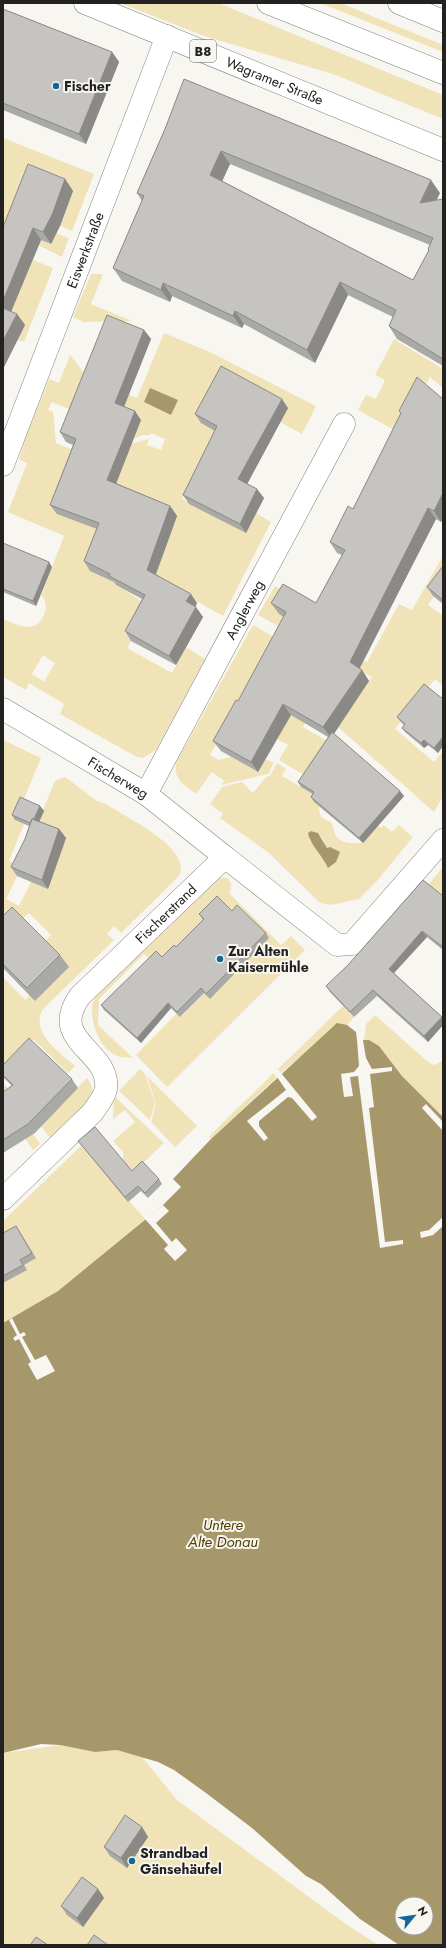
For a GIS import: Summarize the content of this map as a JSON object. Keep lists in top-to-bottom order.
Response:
{
  "streets": {
    "street": [
      "B8",
      "Wagramer Straße",
      "Eiswerkstraße",
      "Anglerweg",
      "Fischerweg",
      "Fischerstrand"
    ]
  },
  "crossings": [
    ["Wagramer Straße", "Eiswerkstraße"],
    ["Anglerweg", "Fischerweg"],
    ["Fischerweg", "Fischerstrand"]
  ],
  "water": ["Untere Alte Donau"],
  "places": ["Fischer", "Zur Alten Kaisermühle", "Strandbad Gänsehäufel"],
  "north": "top right"
}
